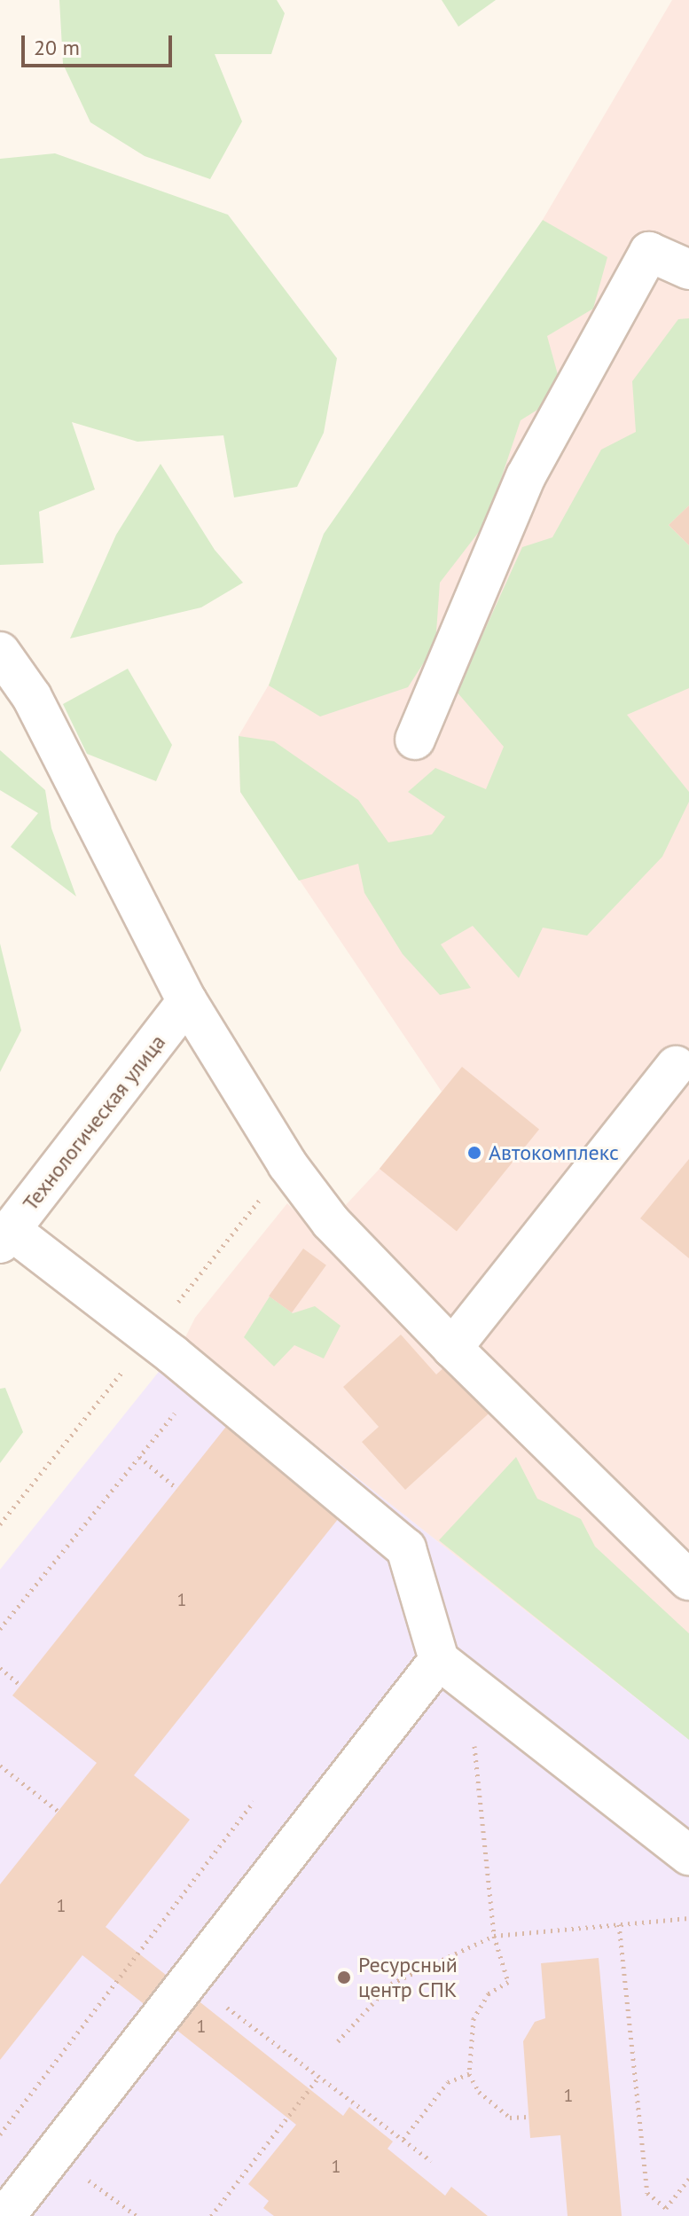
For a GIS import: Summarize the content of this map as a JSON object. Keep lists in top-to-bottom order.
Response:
{
  "streets": {
    "street": ["Технологическая улица"]
  },
  "places": ["Автокомплекс", "Ресурсный центр СПК"],
  "house_numbers": [
    "1",
    "1",
    "1",
    "1",
    "1"
  ],
  "scale_bar": "20 m"
}
